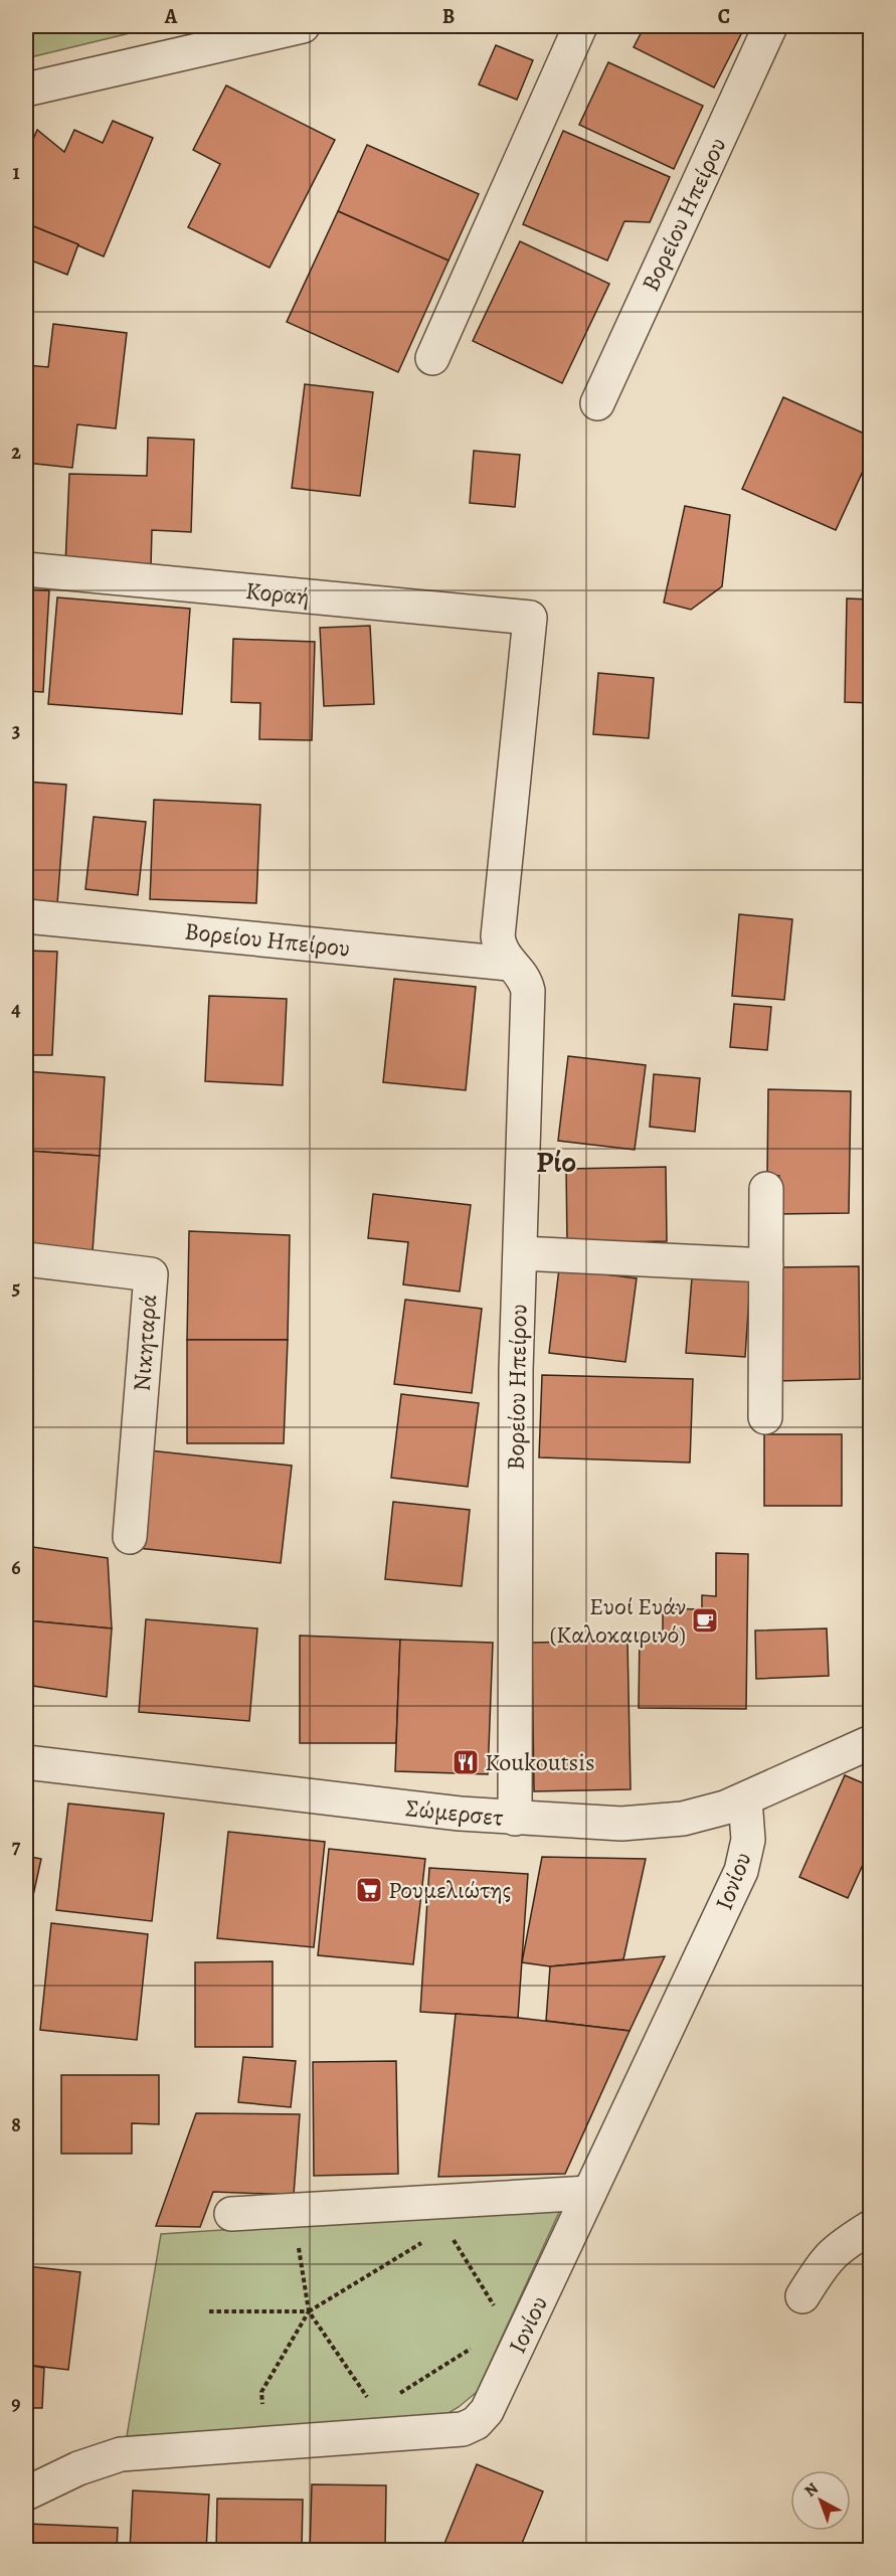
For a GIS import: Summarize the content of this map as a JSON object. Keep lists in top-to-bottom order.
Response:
{
  "streets": {
    "street": [
      "Βορείου Ηπείρου",
      "Κοραή",
      "Νικηταρά",
      "Σώμερσετ",
      "Ιονίου"
    ]
  },
  "crossings": [
    ["Βορείου Ηπείρου", "Κοραή"],
    ["Βορείου Ηπείρου", "Σώμερσετ"],
    ["Σώμερσετ", "Ιονίου"]
  ],
  "districts": ["Ρίο"],
  "places": {
    "cafe": ["Ευοί Ευάν (Καλοκαιρινό)"],
    "restaurant": ["Koukoutsis"],
    "supermarket": ["Ρουμελιώτης"]
  },
  "north": "top left",
  "grid": {
    "columns": ["A", "B", "C"],
    "rows": [
      "1",
      "2",
      "3",
      "4",
      "5",
      "6",
      "7",
      "8",
      "9"
    ]
  }
}
